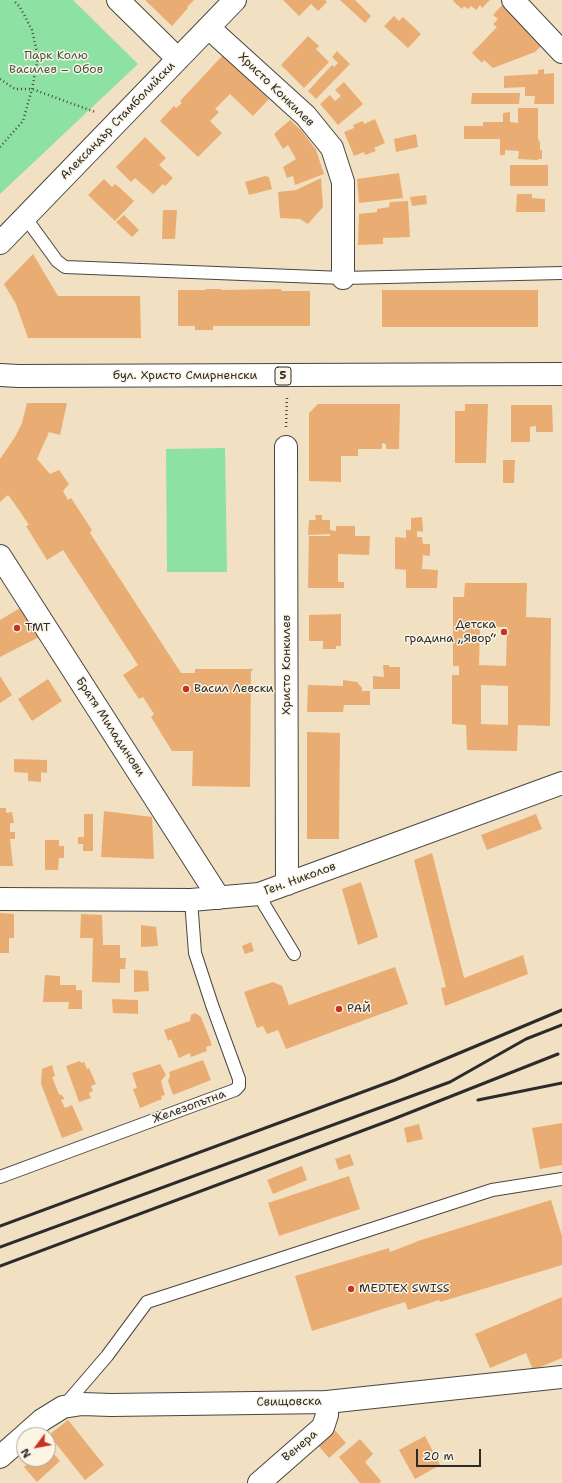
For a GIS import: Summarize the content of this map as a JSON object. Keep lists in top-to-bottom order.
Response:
{
  "streets": {
    "street": [
      "Христо Конкилев",
      "Александър Стамболийски",
      "бул. Христо Смирненски",
      "5",
      "Братя Миладинови",
      "Ген. Николов",
      "Свищовска",
      "Венера"
    ],
    "lane": ["Железопътна"]
  },
  "crossings": [
    ["Христо Конкилев", "Александър Стамболийски"],
    ["Христо Конкилев", "Ген. Николов"],
    ["Братя Миладинови", "Ген. Николов"],
    ["Ген. Николов", "Железопътна"],
    ["Свищовска", "Венера"]
  ],
  "parks": ["Парк Колю Василев – Обов"],
  "places": [
    "TMT",
    "Детска градина „Явор“",
    "Васил Левски",
    "РАЙ",
    "MEDTEX SWISS"
  ],
  "scale_bar": "20 m",
  "north": "bottom left"
}
